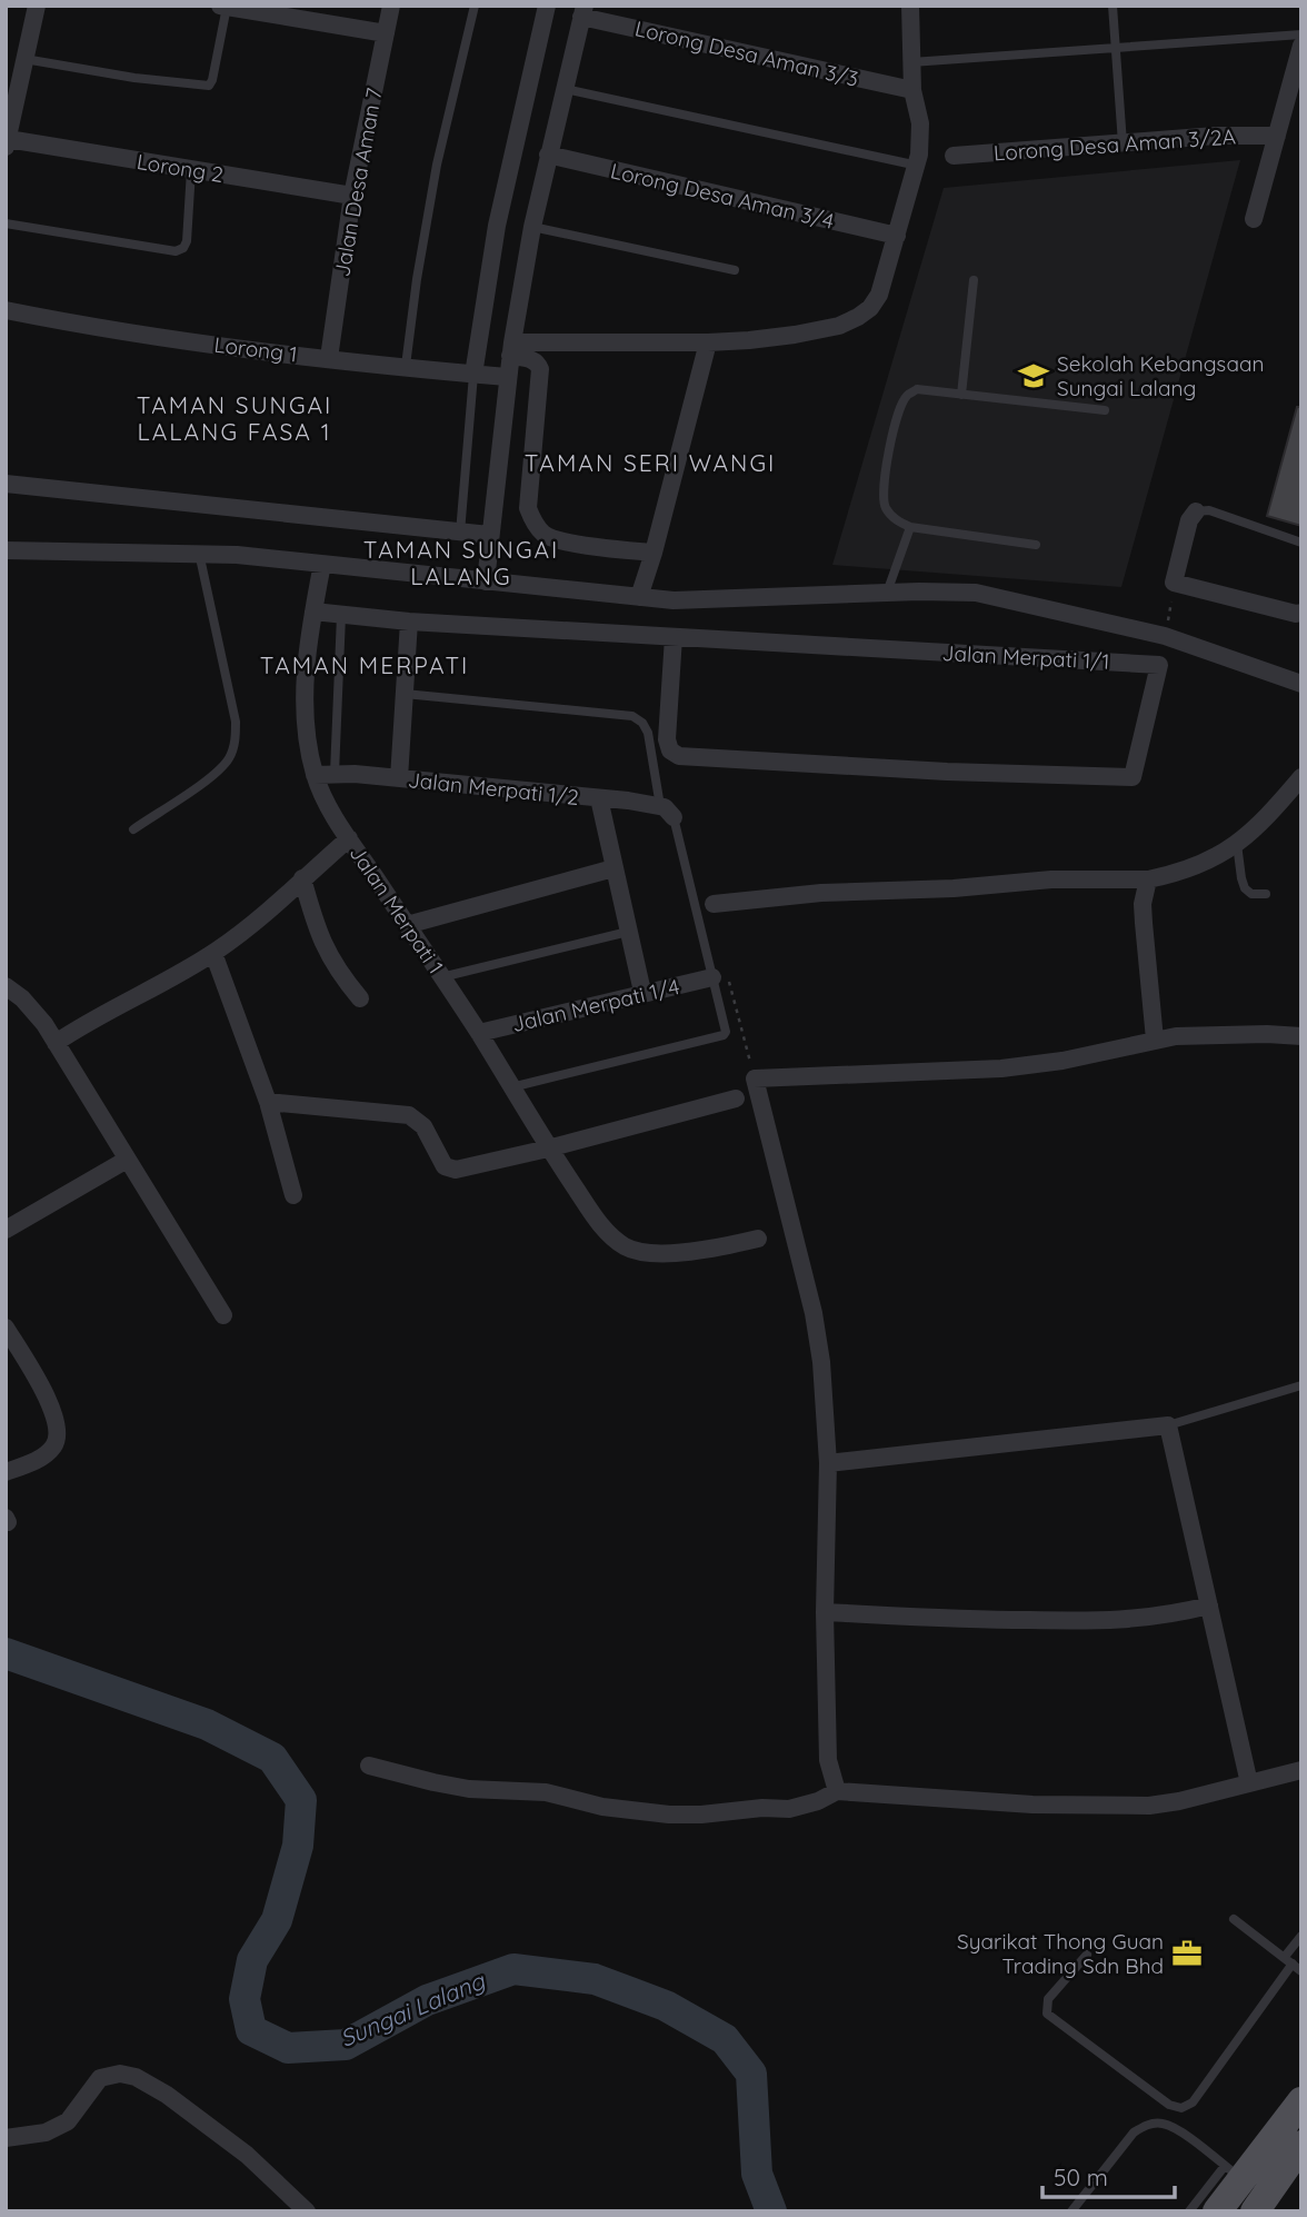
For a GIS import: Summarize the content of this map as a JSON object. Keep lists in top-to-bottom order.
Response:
{
  "streets": {
    "street": [
      "Lorong Desa Aman 3/3",
      "Lorong Desa Aman 3/2A",
      "Lorong 2",
      "Jalan Desa Aman 7",
      "Lorong Desa Aman 3/4",
      "Lorong 1",
      "Jalan Merpati 1/1",
      "Jalan Merpati 1/2",
      "Jalan Merpati 1",
      "Jalan Merpati 1/4"
    ]
  },
  "crossings": [
    ["Lorong 2", "Jalan Desa Aman 7"],
    ["Jalan Desa Aman 7", "Lorong 1"],
    ["Jalan Merpati 1/1", "Jalan Merpati 1"],
    ["Jalan Merpati 1/2", "Jalan Merpati 1"],
    ["Jalan Merpati 1", "Jalan Merpati 1/4"]
  ],
  "districts": [
    "TAMAN SUNGAI LALANG FASA 1",
    "TAMAN SERI WANGI",
    "TAMAN SUNGAI LALANG",
    "TAMAN MERPATI"
  ],
  "water": ["Sungai Lalang"],
  "places": {
    "school or university": ["Sekolah Kebangsaan Sungai Lalang"],
    "office": ["Syarikat Thong Guan Trading Sdn Bhd"]
  },
  "scale_bar": "50 m"
}
